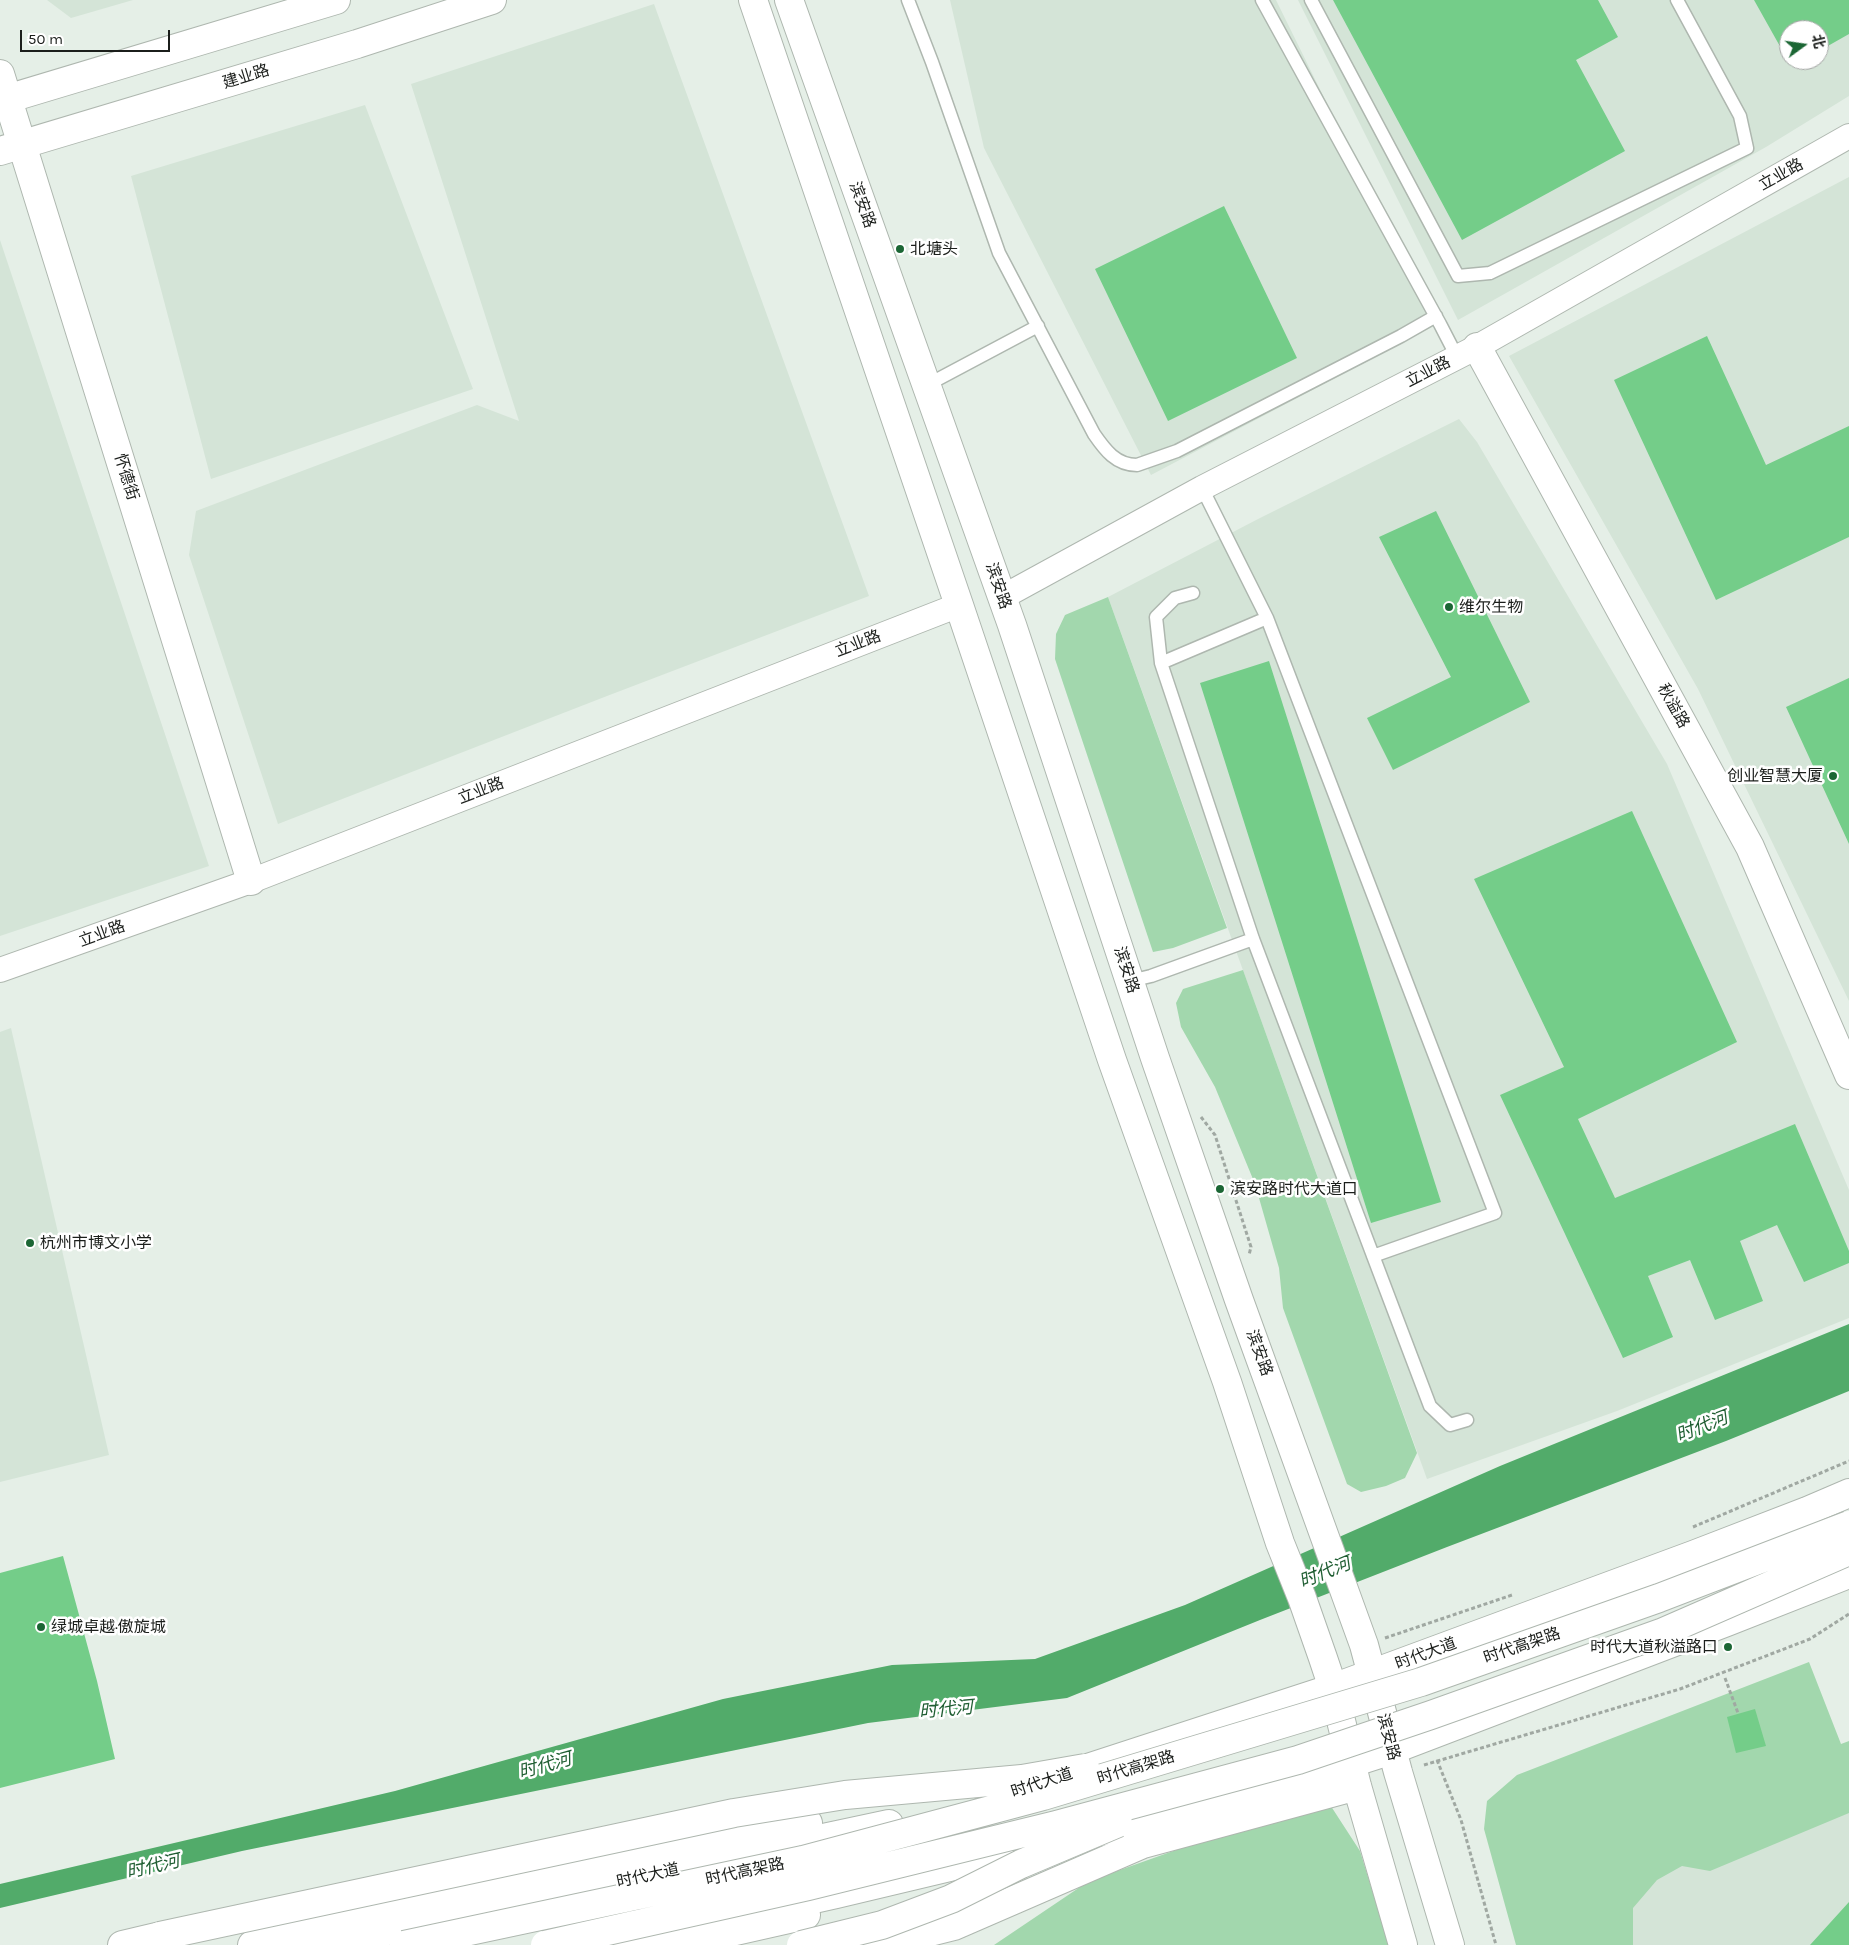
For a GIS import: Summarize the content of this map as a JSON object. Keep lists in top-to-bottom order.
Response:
{
  "streets": {
    "main road": [
      "建业路",
      "滨安路",
      "怀德街",
      "秋溢路",
      "时代高架路",
      "时代大道"
    ],
    "street": ["立业路"]
  },
  "crossings": [
    ["建业路", "怀德街"],
    ["立业路", "滨安路"],
    ["立业路", "怀德街"],
    ["立业路", "秋溢路"],
    ["滨安路", "时代大道"]
  ],
  "water": ["时代河"],
  "places": [
    "北塘头",
    "维尔生物",
    "创业智慧大厦",
    "滨安路时代大道口",
    "杭州市博文小学",
    "绿城卓越·傲旋城",
    "时代大道秋溢路口"
  ],
  "scale_bar": "50 m",
  "north": "right"
}
